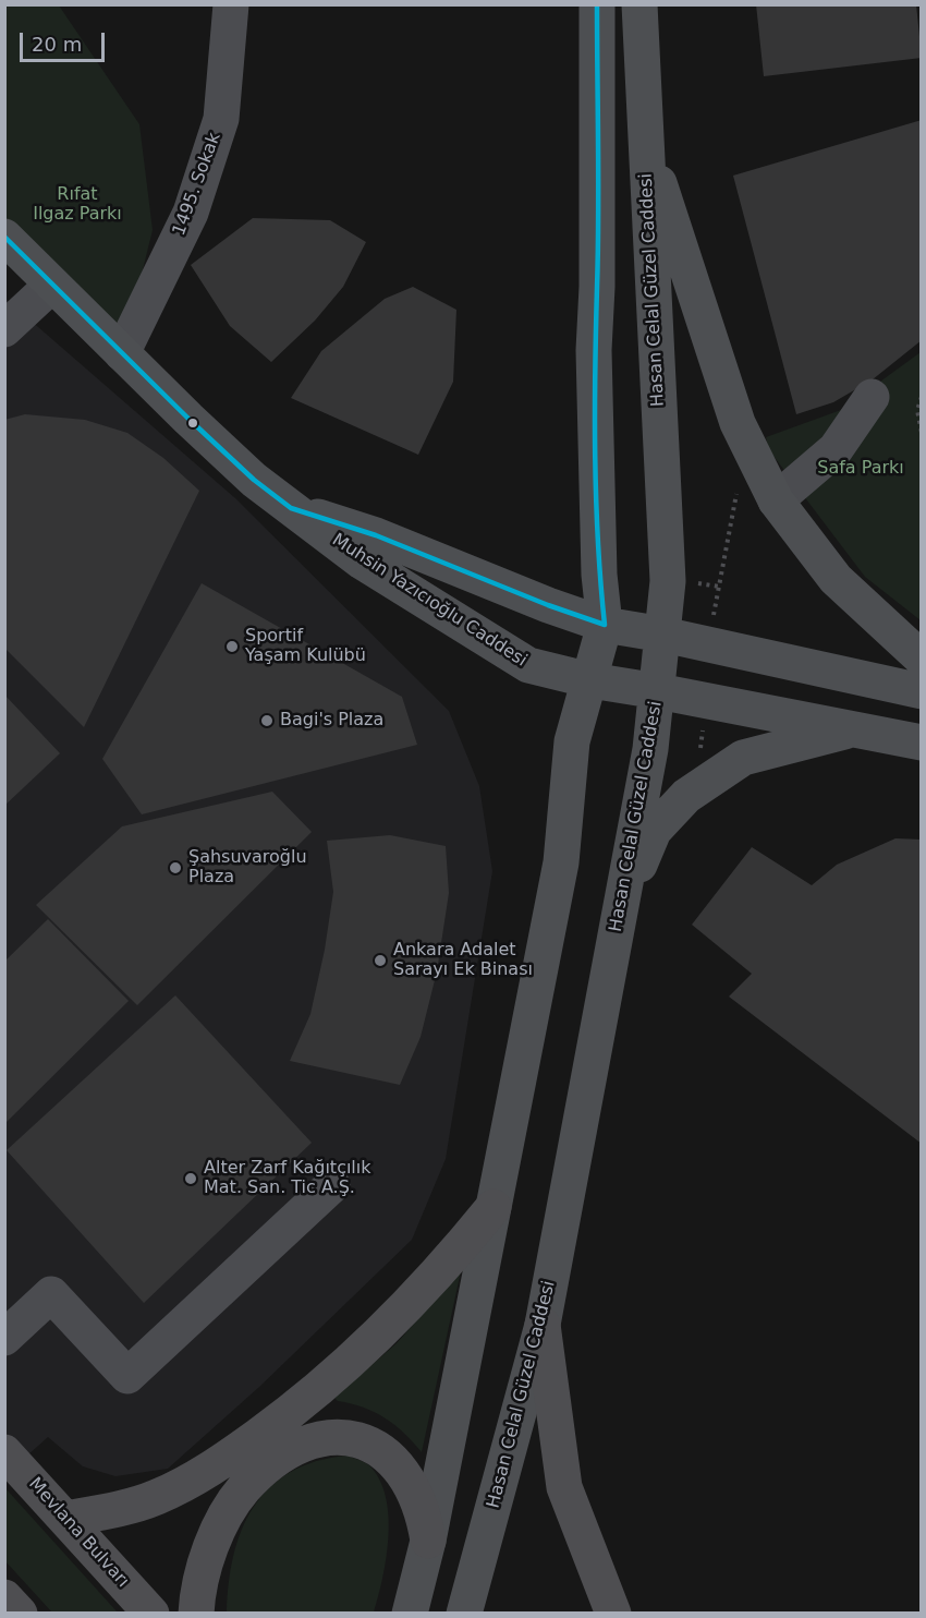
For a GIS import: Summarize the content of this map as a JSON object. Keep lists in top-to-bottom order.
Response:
{
  "streets": {
    "highway": ["Mevlana Bulvarı"],
    "main road": ["Hasan Celal Güzel Caddesi", "Muhsin Yazıcıoğlu Caddesi"],
    "street": ["1495. Sokak"]
  },
  "crossings": [
    ["1495. Sokak", "Muhsin Yazıcıoğlu Caddesi"],
    ["Hasan Celal Güzel Caddesi", "Muhsin Yazıcıoğlu Caddesi"]
  ],
  "parks": ["Rıfat Ilgaz Parkı", "Safa Parkı"],
  "places": [
    "Sportif Yaşam Kulübü",
    "Bagi's Plaza",
    "Şahsuvaroğlu Plaza",
    "Ankara Adalet Sarayı Ek Binası",
    "Alter Zarf Kağıtçılık Mat. San. Tic A.Ş."
  ],
  "scale_bar": "20 m"
}
